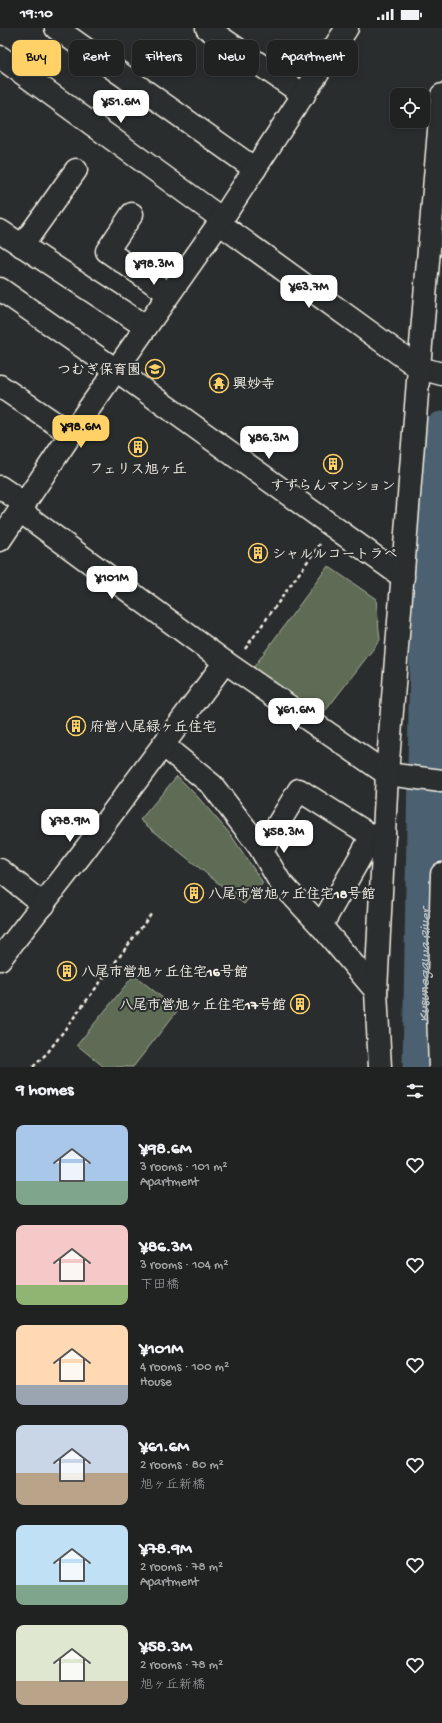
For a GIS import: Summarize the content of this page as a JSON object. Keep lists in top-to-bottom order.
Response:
{
  "water": ["Kusunegawa River"],
  "places": {
    "school or university": ["つむぎ保育園"],
    "temple": ["興妙寺"],
    "building": [
      "フェリス旭ヶ丘",
      "すずらんマンション",
      "シャルルコートラペ",
      "府営八尾緑ヶ丘住宅",
      "八尾市営旭ヶ丘住宅18号館",
      "八尾市営旭ヶ丘住宅16号館",
      "八尾市営旭ヶ丘住宅17号館"
    ]
  },
  "page": {
    "status": "19:10",
    "chip": [
      "Buy",
      "Rent",
      "Filters",
      "New",
      "Apartment"
    ],
    "price": [
      "¥51.6M",
      "¥98.3M",
      "¥63.7M",
      "¥98.6M",
      "¥86.3M",
      "¥101M",
      "¥61.6M",
      "¥78.9M",
      "¥58.3M"
    ],
    "heading": "9 homes",
    "list": [
      {
        "name": "¥98.6M",
        "note": "3 rooms · 101 m² · Apartment"
      },
      {
        "name": "¥86.3M",
        "note": "3 rooms · 104 m² · 下田橋"
      },
      {
        "name": "¥101M",
        "note": "4 rooms · 100 m² · House"
      },
      {
        "name": "¥61.6M",
        "note": "2 rooms · 80 m² · 旭ヶ丘新橋"
      },
      {
        "name": "¥78.9M",
        "note": "2 rooms · 78 m² · Apartment"
      },
      {
        "name": "¥58.3M",
        "note": "2 rooms · 78 m² · 旭ヶ丘新橋"
      }
    ]
  }
}
